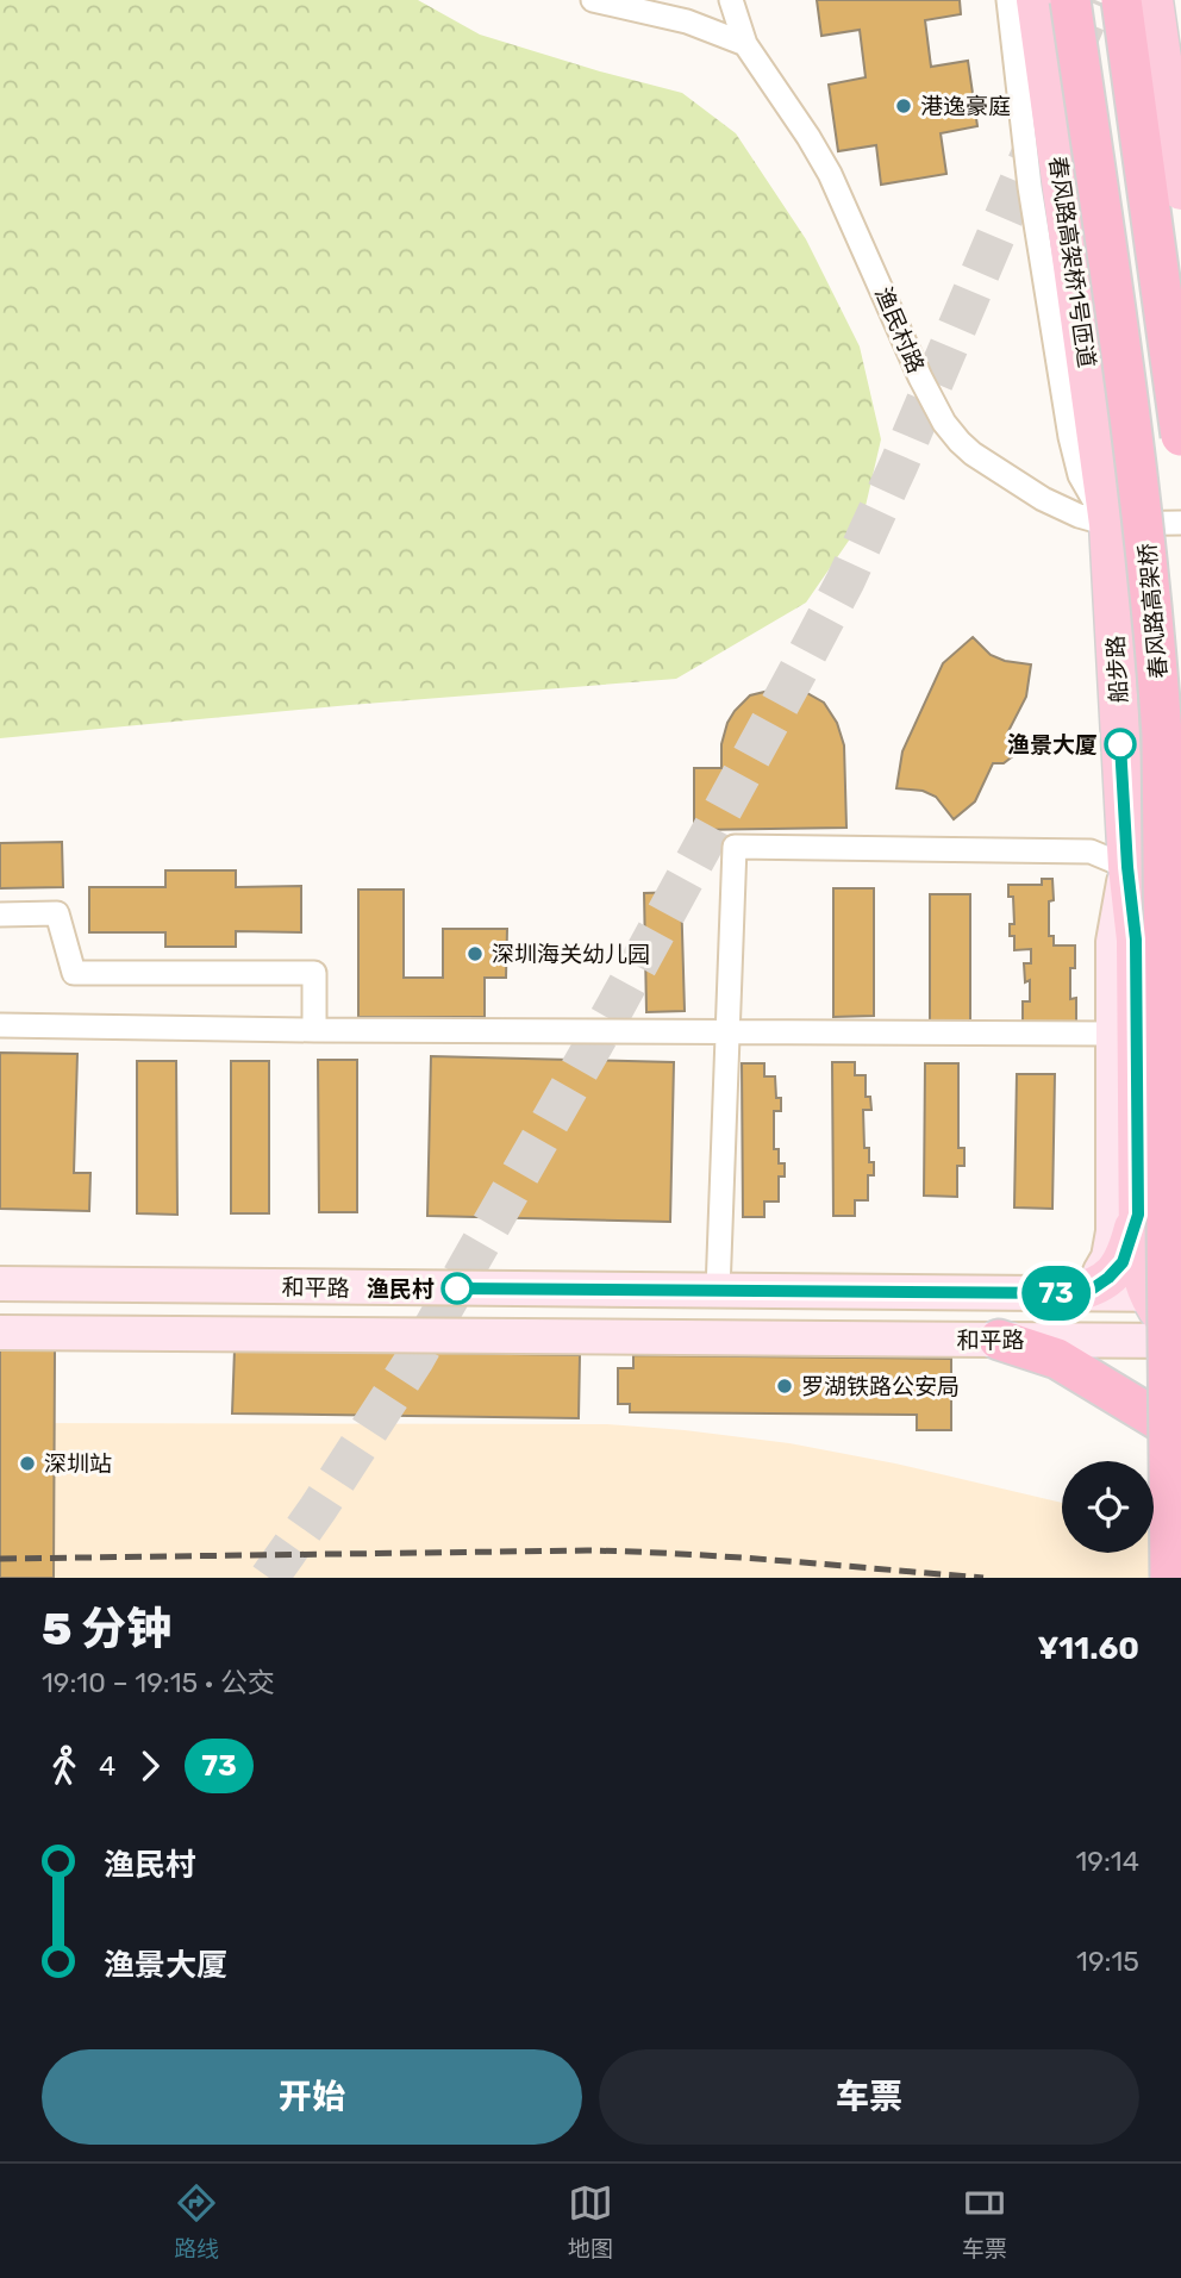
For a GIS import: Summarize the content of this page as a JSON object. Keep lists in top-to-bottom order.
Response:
{
  "streets": {
    "highway": ["春风路高架桥"],
    "main road": ["春风路高架桥1号匝道", "船步路", "和平路"],
    "street": ["渔民村路"]
  },
  "crossings": [
    ["春风路高架桥1号匝道", "渔民村路"],
    ["春风路高架桥1号匝道", "船步路"],
    ["渔民村路", "船步路"],
    ["船步路", "和平路"]
  ],
  "places": [
    "港逸豪庭",
    "渔景大厦",
    "深圳海关幼儿园",
    "渔民村",
    "罗湖铁路公安局",
    "深圳站"
  ],
  "lines": ["bus line 73"],
  "page": {
    "on_map": "73",
    "heading": ["5 分钟", "19:10 – 19:15 · 公交", "¥11.60"],
    "legs": ["4", "73"],
    "list": [
      {
        "name": "渔民村",
        "value": "19:14"
      },
      {
        "name": "渔景大厦",
        "value": "19:15"
      }
    ],
    "buttons": ["开始", "车票"],
    "tabs": ["路线", "地图", "车票"]
  }
}
